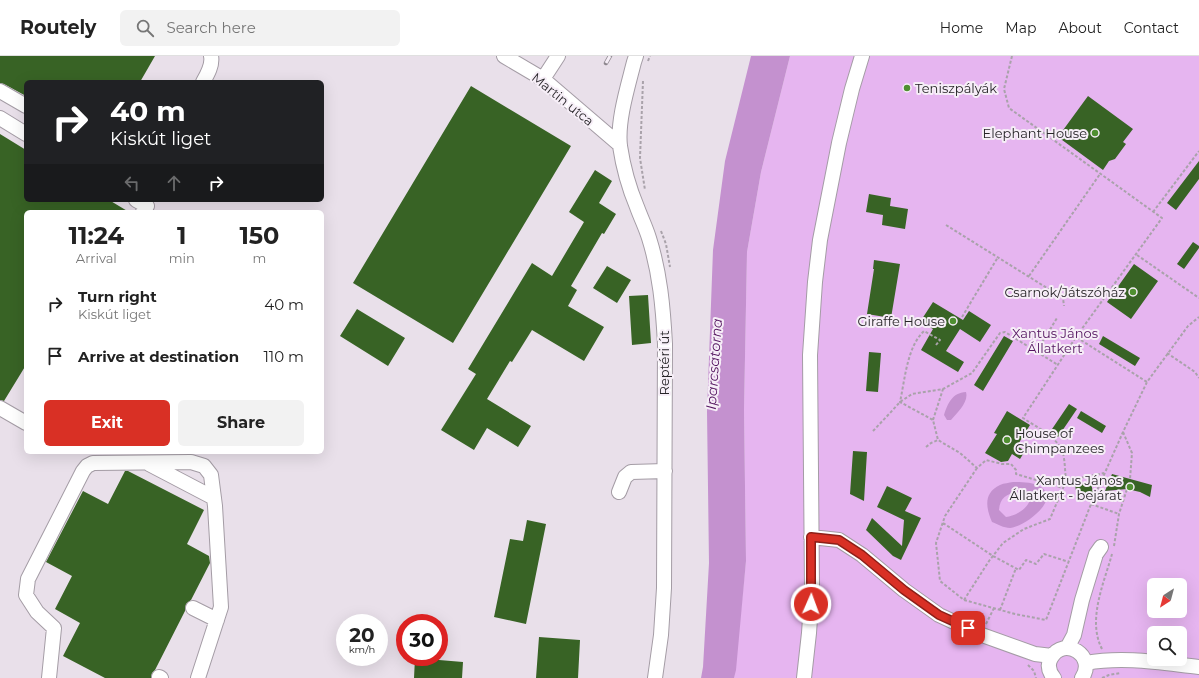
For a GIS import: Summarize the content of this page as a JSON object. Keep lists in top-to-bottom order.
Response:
{
  "streets": {
    "street": ["Martin utca", "Reptéri út"]
  },
  "crossings": [
    ["Martin utca", "Reptéri út"]
  ],
  "water": ["Iparcsatorna"],
  "parks": ["Xantus János Állatkert"],
  "places": [
    "Teniszpályák",
    "Elephant House",
    "Csarnok/Játszóház",
    "Giraffe House",
    "House of Chimpanzees",
    "Xantus János Állatkert - bejárat"
  ],
  "north": "bottom left",
  "page": {
    "header": "Routely",
    "search": "Search here",
    "nav": [
      "Home",
      "Map",
      "About",
      "Contact"
    ],
    "turn": ["40 m", "Kiskút liget"],
    "eta": [
      "11:24",
      "Arrival",
      "1",
      "min",
      "150",
      "m"
    ],
    "list": [
      {
        "name": "Turn right",
        "note": "Kiskút liget",
        "value": "40 m"
      },
      {
        "name": "Arrive at destination",
        "value": "110 m"
      }
    ],
    "buttons": ["Exit", "Share"],
    "speed": "20 km/h",
    "limit": "30"
  }
}
